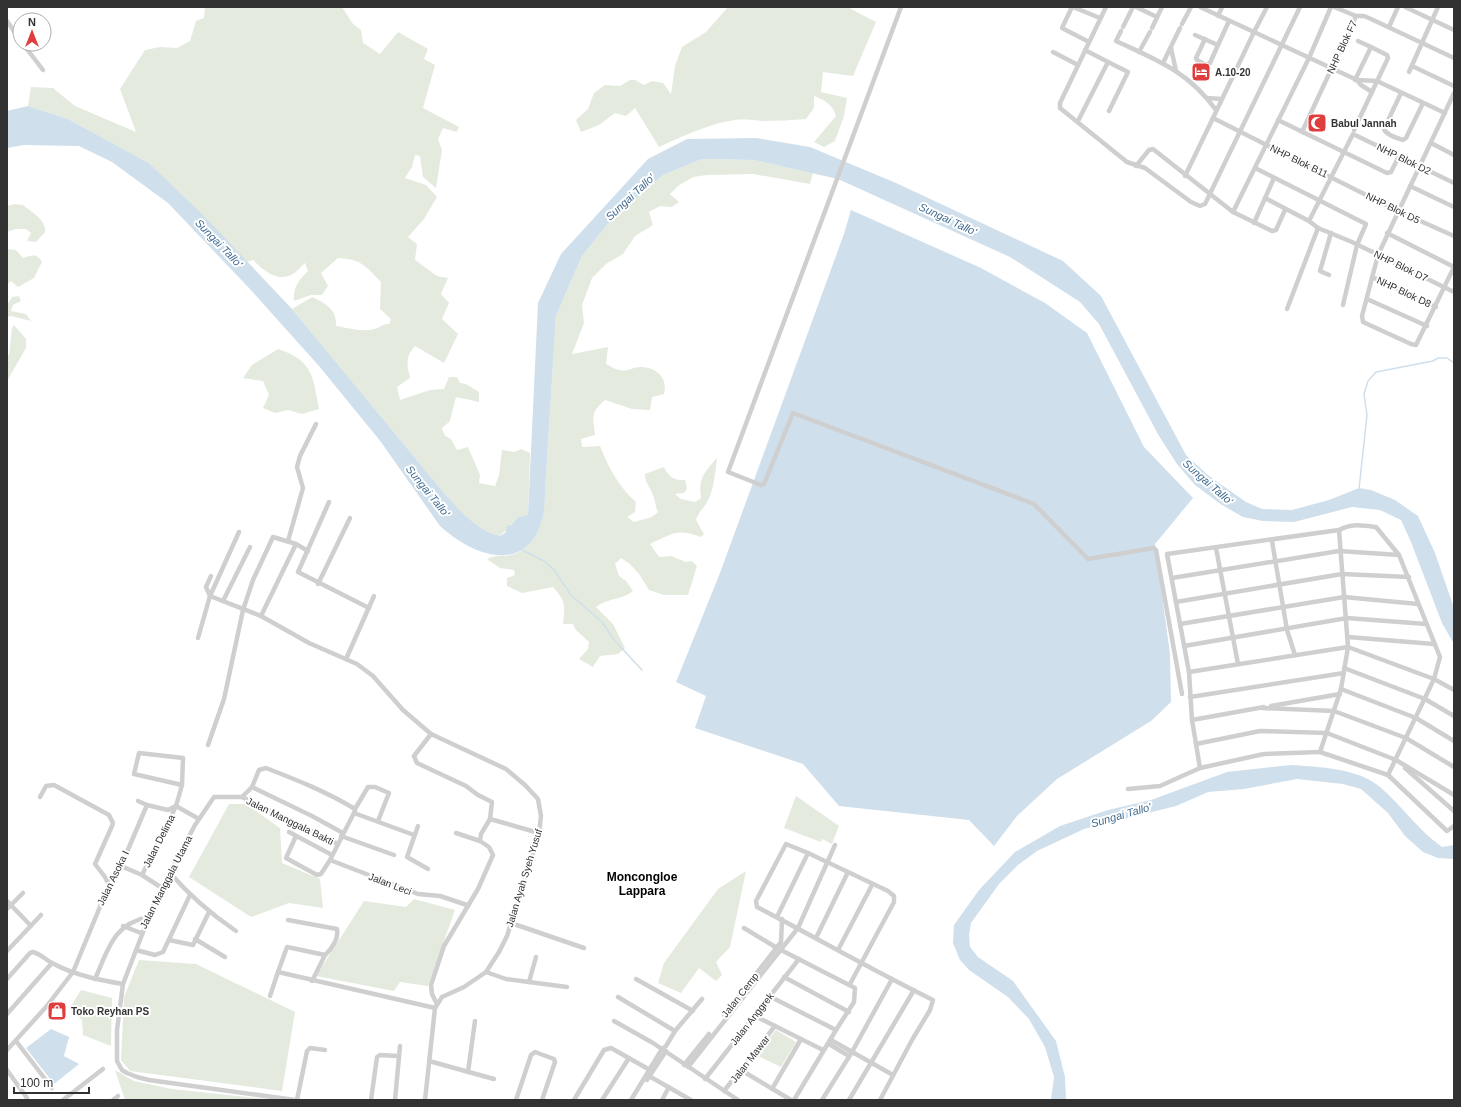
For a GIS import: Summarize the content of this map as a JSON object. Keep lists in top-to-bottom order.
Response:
{
  "streets": {
    "street": [
      "NHP Blok F7",
      "NHP Blok D2",
      "NHP Blok B11",
      "NHP Blok D5",
      "NHP Blok D7",
      "NHP Blok D8",
      "Jalan Manggala Bakti",
      "Jalan Delima",
      "Jalan Asoka I",
      "Jalan Ayah Syeh Yusuf",
      "Jalan Manggala Utama",
      "Jalan Leci",
      "Jalan Cemp",
      "Jalan Anggrek",
      "Jalan Mawar"
    ]
  },
  "crossings": [
    ["NHP Blok B11", "NHP Blok D5"],
    ["Jalan Manggala Bakti", "Jalan Manggala Utama"]
  ],
  "districts": ["Moncongloe Lappara"],
  "water": ["Sungai Tallo'"],
  "places": {
    "hotel": ["A.10-20"],
    "mosque": ["Babul Jannah"],
    "shop": ["Toko Reyhan PS"]
  },
  "scale_bar": "100 m",
  "north": "top"
}
